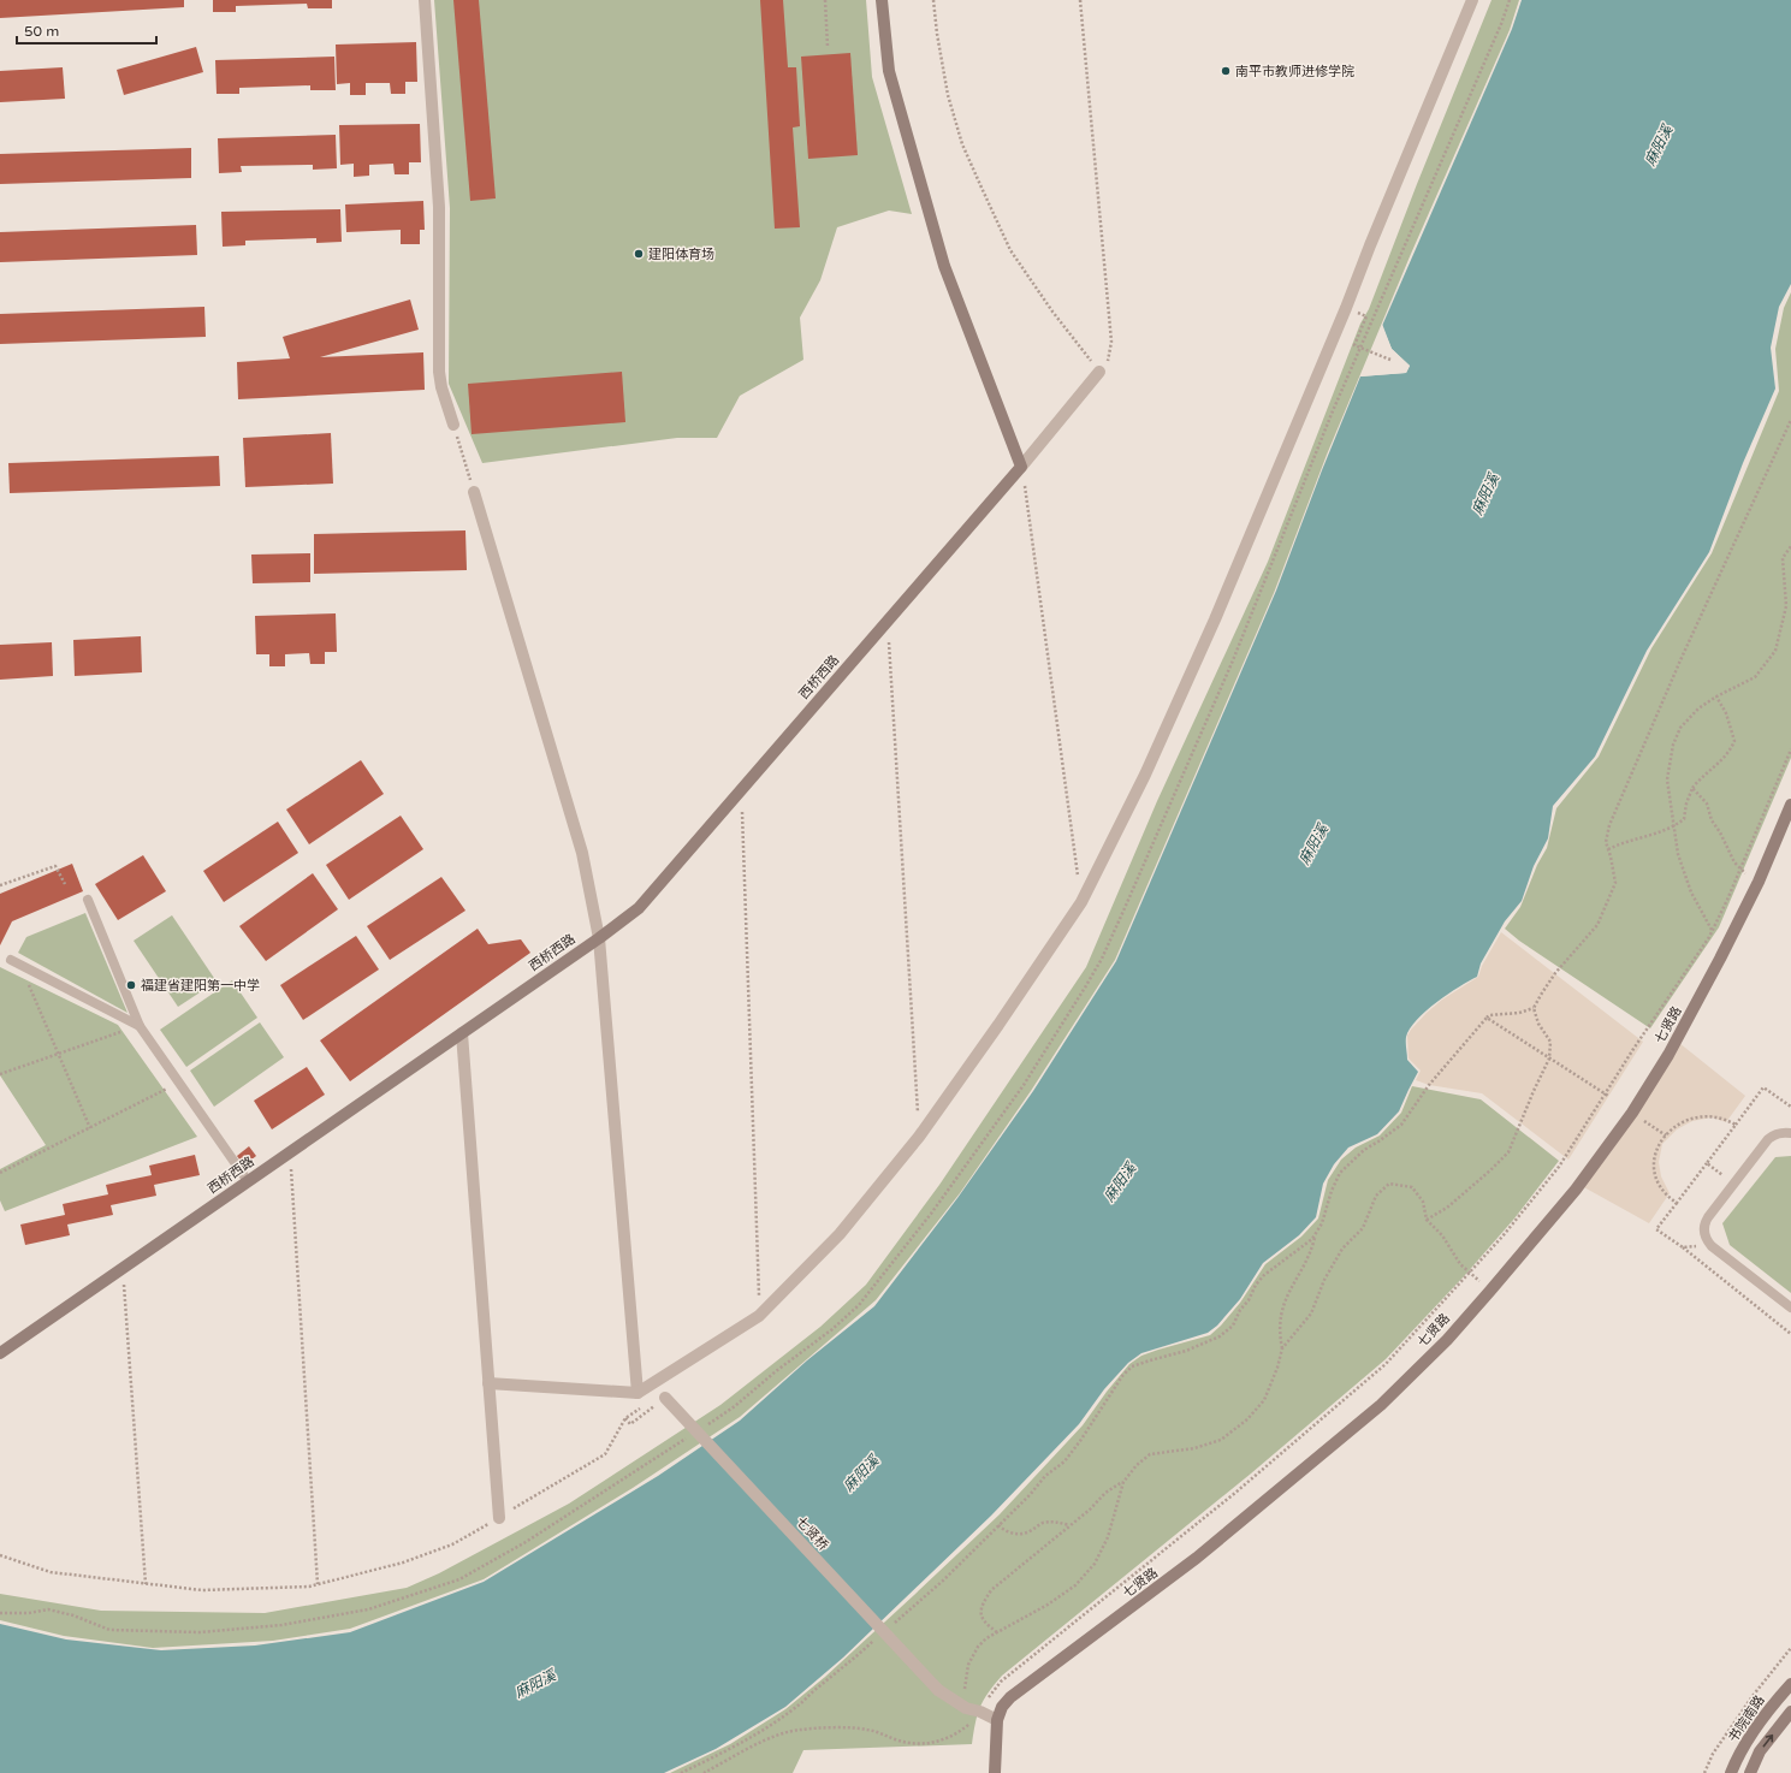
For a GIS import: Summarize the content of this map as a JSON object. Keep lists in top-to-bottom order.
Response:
{
  "streets": {
    "main road": ["西桥西路", "七贤路", "书院南路"],
    "street": ["七贤桥"]
  },
  "crossings": [
    ["七贤路", "七贤桥"]
  ],
  "water": ["麻阳溪"],
  "places": ["南平市教师进修学院", "建阳体育场", "福建省建阳第一中学"],
  "scale_bar": "50 m"
}
